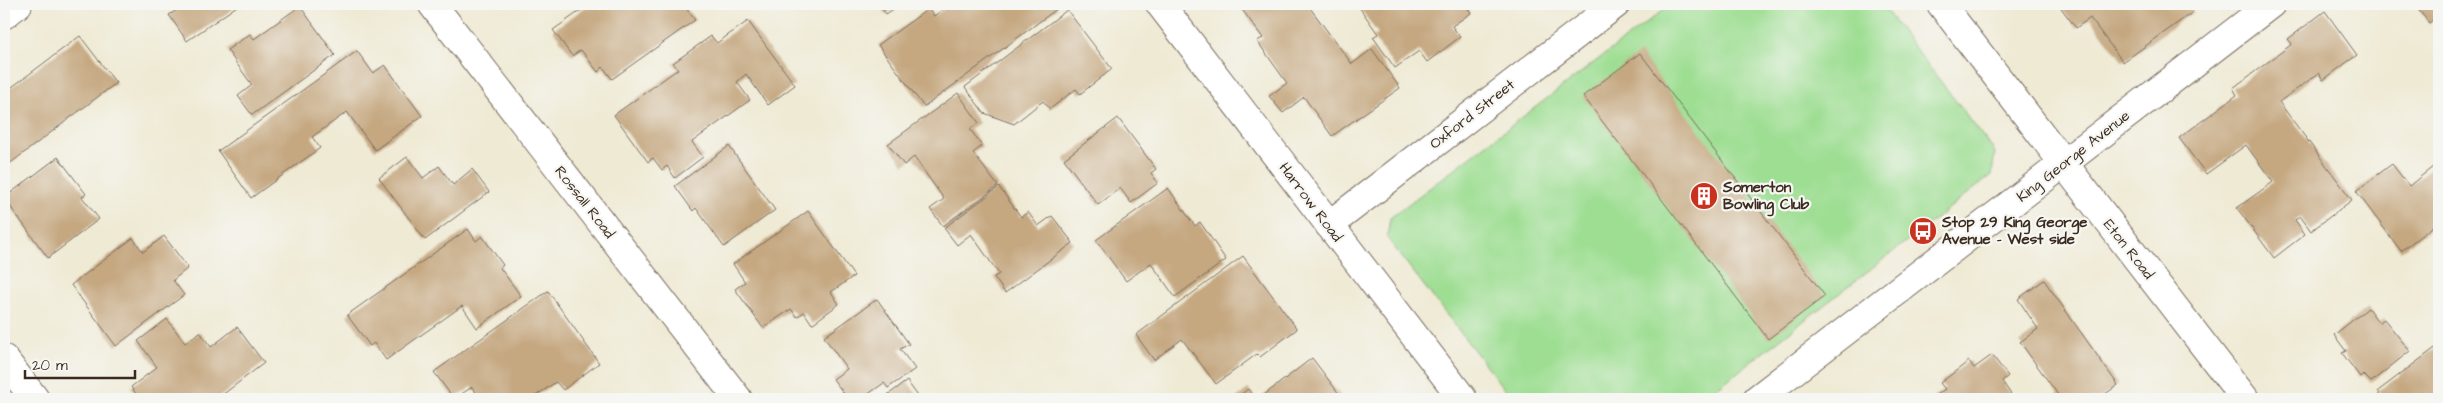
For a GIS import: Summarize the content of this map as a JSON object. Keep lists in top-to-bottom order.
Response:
{
  "streets": {
    "street": [
      "Oxford Street",
      "King George Avenue",
      "Rossall Road",
      "Harrow Road",
      "Eton Road"
    ]
  },
  "crossings": [
    ["Oxford Street", "Harrow Road"],
    ["King George Avenue", "Eton Road"]
  ],
  "places": {
    "building": ["Somerton Bowling Club"],
    "bus stop": ["Stop 29 King George Avenue - West side"]
  },
  "scale_bar": "20 m"
}
